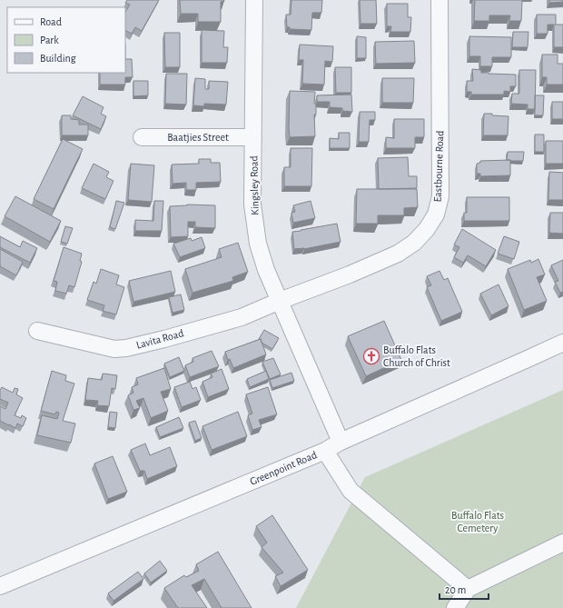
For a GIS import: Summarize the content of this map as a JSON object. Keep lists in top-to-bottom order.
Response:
{
  "streets": {
    "street": [
      "Baatjies Street",
      "Eastbourne Road",
      "Kingsley Road",
      "Lavita Road",
      "Greenpoint Road"
    ]
  },
  "crossings": [
    ["Baatjies Street", "Kingsley Road"],
    ["Eastbourne Road", "Kingsley Road"],
    ["Eastbourne Road", "Lavita Road"],
    ["Kingsley Road", "Lavita Road"],
    ["Kingsley Road", "Greenpoint Road"]
  ],
  "parks": ["Buffalo Flats Cemetery"],
  "places": {
    "church": ["Buffalo Flats Church of Christ"]
  },
  "legend": ["Road", "Park", "Building"],
  "scale_bar": "20 m"
}
